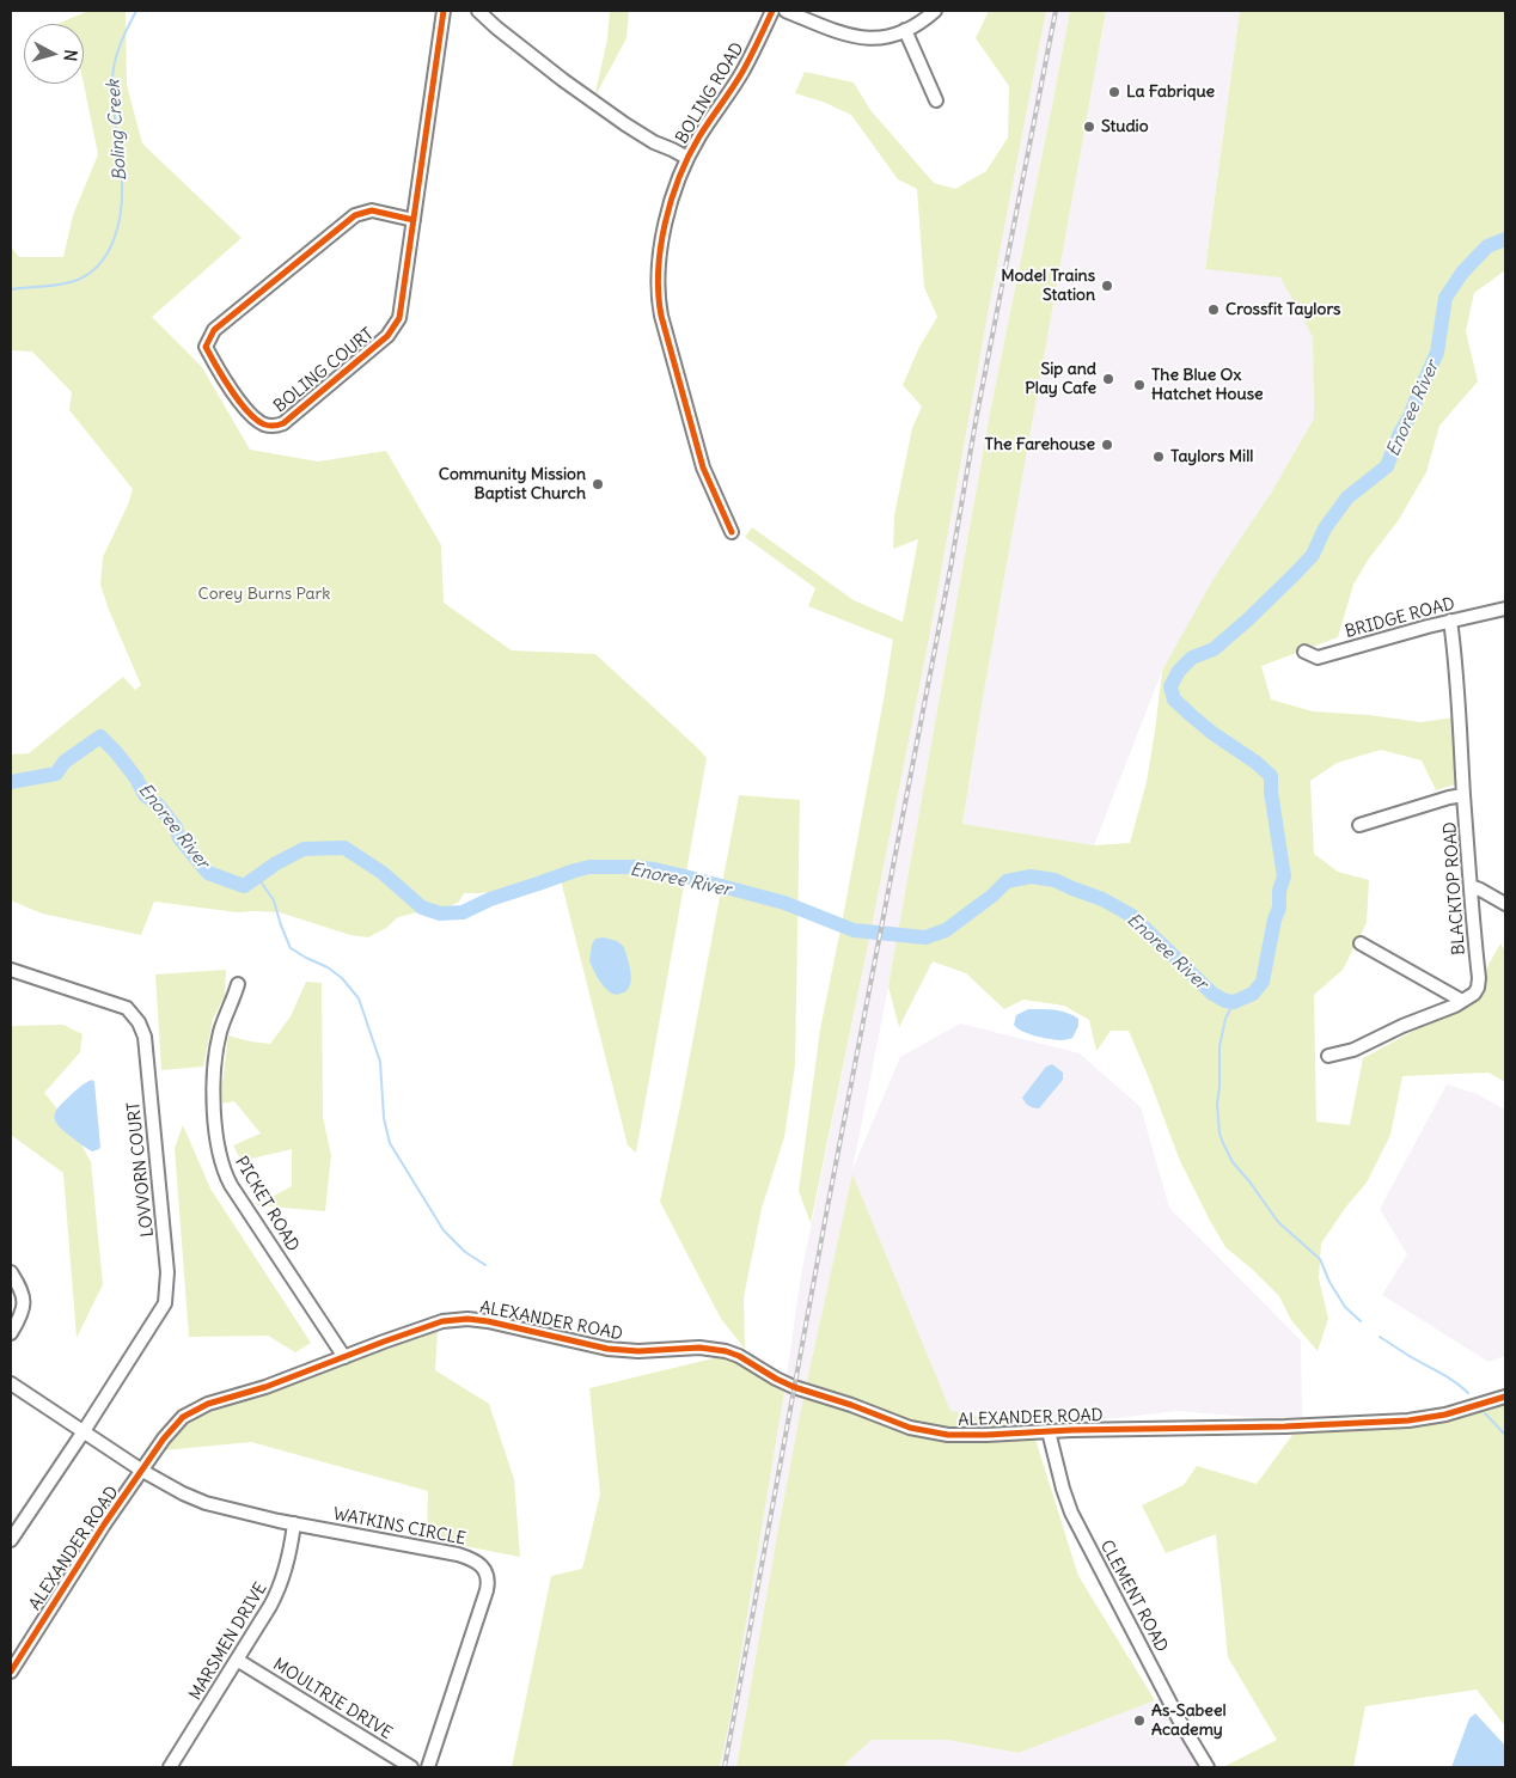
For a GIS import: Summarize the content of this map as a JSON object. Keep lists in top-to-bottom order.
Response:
{
  "streets": {
    "street": [
      "BOLING ROAD",
      "BOLING COURT",
      "BRIDGE ROAD",
      "BLACKTOP ROAD",
      "LOVVORN COURT",
      "PICKET ROAD",
      "ALEXANDER ROAD",
      "WATKINS CIRCLE",
      "CLEMENT ROAD",
      "MARSMEN DRIVE",
      "MOULTRIE DRIVE"
    ]
  },
  "crossings": [
    ["BRIDGE ROAD", "BLACKTOP ROAD"],
    ["LOVVORN COURT", "WATKINS CIRCLE"],
    ["PICKET ROAD", "ALEXANDER ROAD"],
    ["ALEXANDER ROAD", "WATKINS CIRCLE"],
    ["ALEXANDER ROAD", "CLEMENT ROAD"],
    ["WATKINS CIRCLE", "MARSMEN DRIVE"],
    ["MARSMEN DRIVE", "MOULTRIE DRIVE"]
  ],
  "water": ["Boling Creek", "Enoree River"],
  "parks": ["Corey Burns Park"],
  "places": [
    "La Fabrique",
    "Studio",
    "Model Trains Station",
    "Crossfit Taylors",
    "Sip and Play Cafe",
    "The Blue Ox Hatchet House",
    "The Farehouse",
    "Taylors Mill",
    "Community Mission Baptist Church",
    "As-Sabeel Academy"
  ],
  "north": "right"
}
